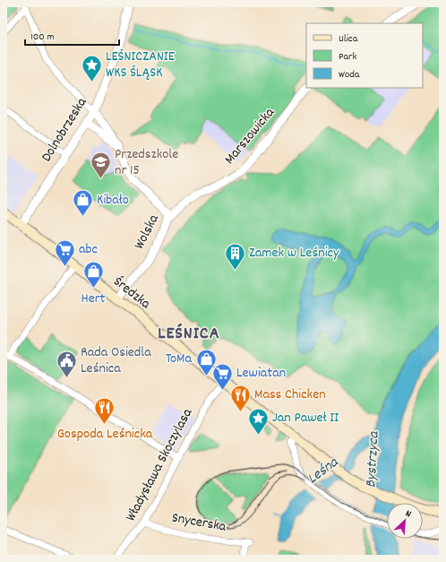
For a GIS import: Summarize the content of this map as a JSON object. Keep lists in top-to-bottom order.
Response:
{
  "streets": {
    "main road": ["Średzka"],
    "street": [
      "Dolnobrzeska",
      "Marszowicka",
      "Wolska",
      "Władysława Skoczylasa",
      "Snycerska"
    ]
  },
  "crossings": [
    ["Dolnobrzeska", "Wolska"],
    ["Dolnobrzeska", "Średzka"],
    ["Marszowicka", "Wolska"],
    ["Wolska", "Średzka"],
    ["Średzka", "Władysława Skoczylasa"],
    ["Władysława Skoczylasa", "Snycerska"]
  ],
  "districts": ["LEŚNICA"],
  "water": ["Bystrzyca", "Leśna"],
  "places": {
    "place": ["LEŚNICZANIE WKS ŚLĄSK", "Jan Paweł II"],
    "school or university": ["Przedszkole nr 15"],
    "shop": ["Kibało", "Hert", "ToMa"],
    "supermarket": ["abc", "Lewiatan"],
    "building": ["Zamek w Leśnicy"],
    "public building": ["Rada Osiedla Leśnica"],
    "restaurant": ["Mass Chicken", "Gospoda Leśnicka"]
  },
  "legend": ["Ulica", "Park", "Woda"],
  "scale_bar": "100 m",
  "north": "top right"
}
